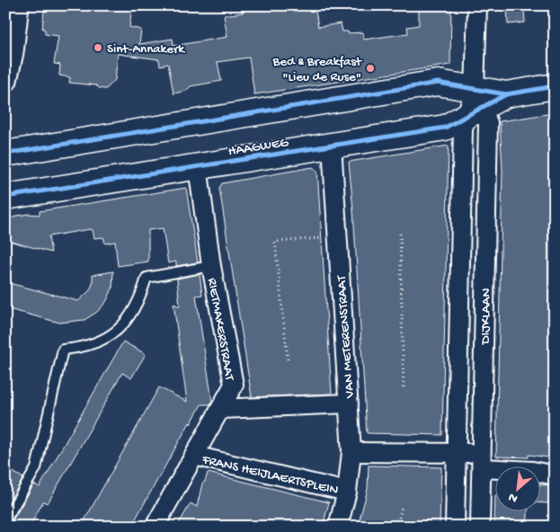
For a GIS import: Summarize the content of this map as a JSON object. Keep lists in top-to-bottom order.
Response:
{
  "streets": {
    "main road": ["HAAGWEG"],
    "street": [
      "DIJKLAAN",
      "RIETMAKERSTRAAT",
      "VAN METERENSTRAAT",
      "FRANS HEIJLAERTSPLEIN"
    ]
  },
  "crossings": [
    ["HAAGWEG", "DIJKLAAN"],
    ["HAAGWEG", "RIETMAKERSTRAAT"],
    ["HAAGWEG", "VAN METERENSTRAAT"],
    ["RIETMAKERSTRAAT", "FRANS HEIJLAERTSPLEIN"],
    ["VAN METERENSTRAAT", "FRANS HEIJLAERTSPLEIN"]
  ],
  "places": ["Sint-Annakerk", "Bed & Breakfast \"Lieu de Ruse\""],
  "north": "bottom left"
}
